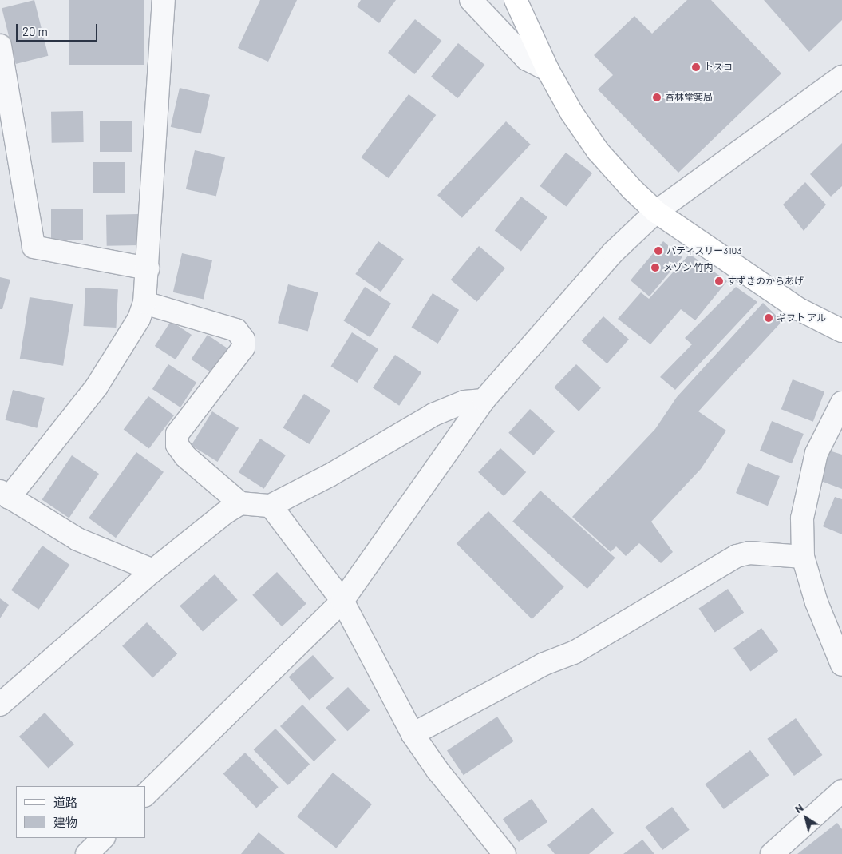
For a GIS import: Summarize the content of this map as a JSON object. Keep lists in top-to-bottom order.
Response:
{
  "places": [
    "トスコ",
    "杏林堂薬局",
    "パティスリー3103",
    "メゾン 竹内",
    "すずきのからあげ",
    "ギフト アル"
  ],
  "legend": ["道路", "建物"],
  "scale_bar": "20 m",
  "north": "top left"
}
